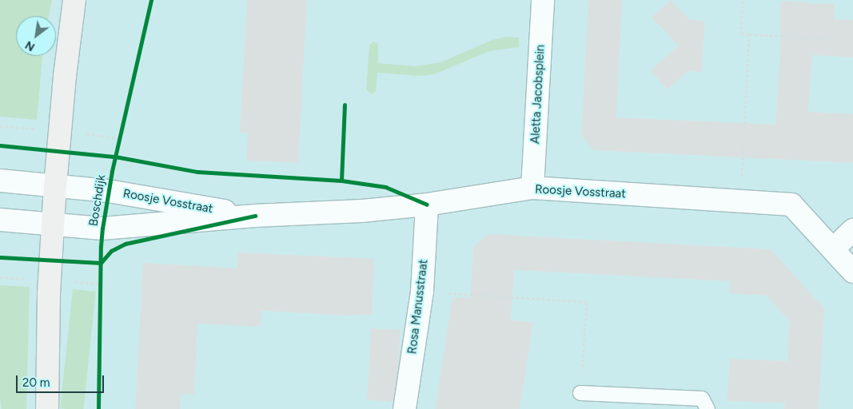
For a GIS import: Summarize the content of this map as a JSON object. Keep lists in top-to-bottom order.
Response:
{
  "streets": {
    "street": ["Aletta Jacobsplein", "Roosje Vosstraat", "Rosa Manusstraat"],
    "cycle path": ["Boschdijk"]
  },
  "crossings": [
    ["Aletta Jacobsplein", "Roosje Vosstraat"],
    ["Roosje Vosstraat", "Rosa Manusstraat"]
  ],
  "scale_bar": "20 m",
  "north": "bottom left"
}
